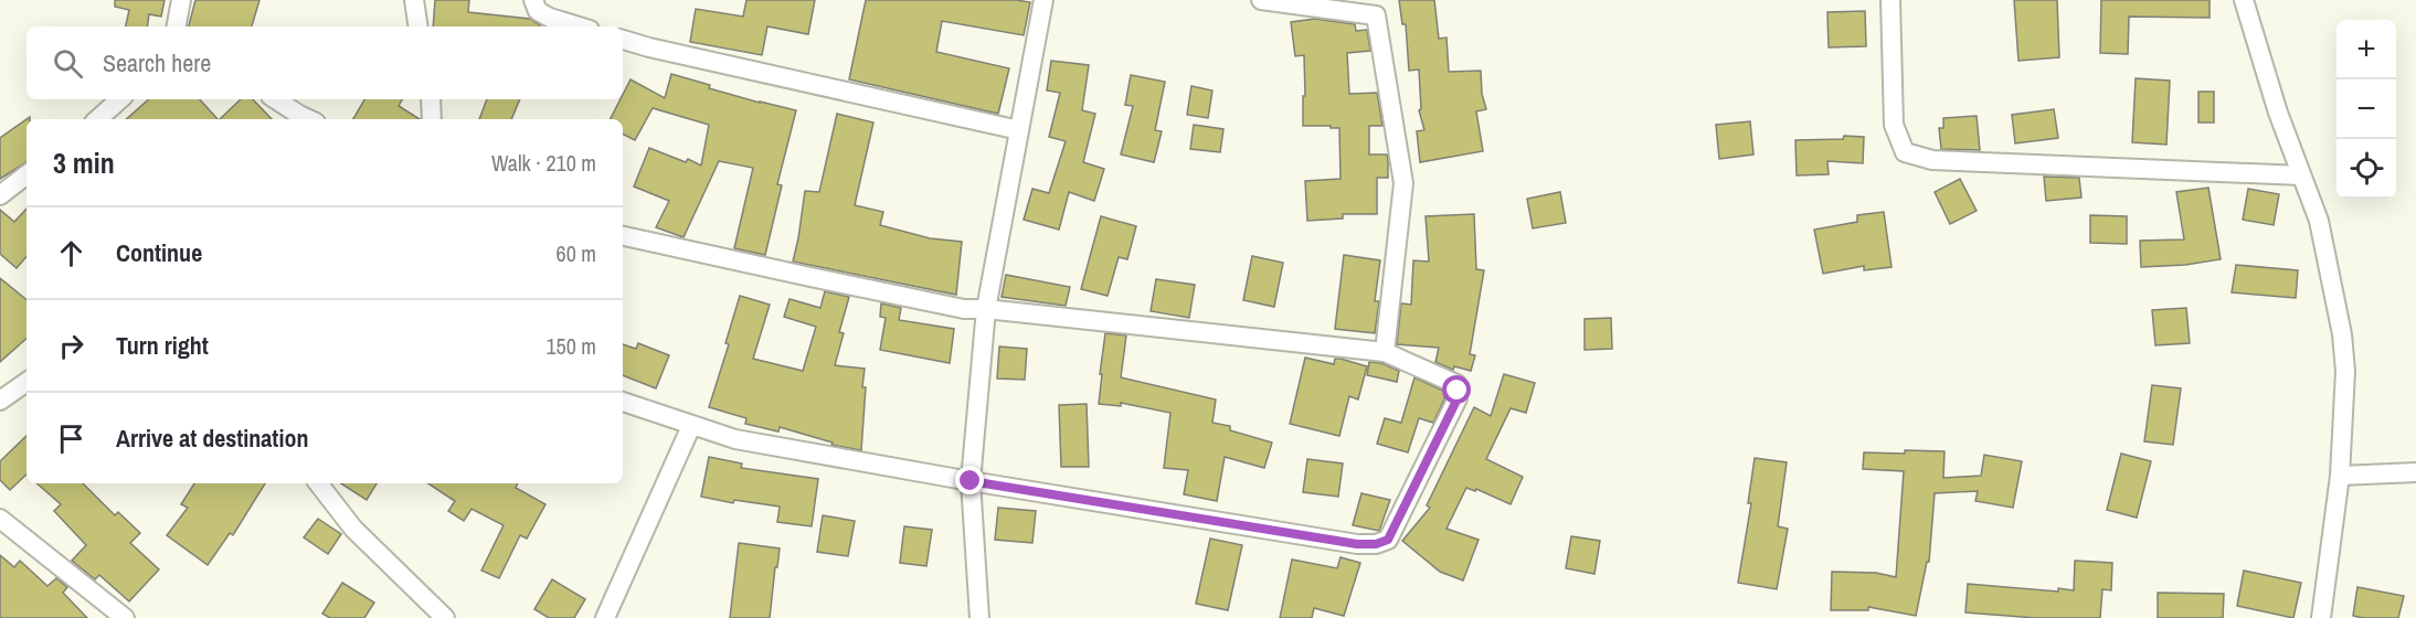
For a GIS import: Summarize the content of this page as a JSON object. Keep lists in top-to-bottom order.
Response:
{
  "page": {
    "map_buttons": ["+", "−"],
    "search": "Search here",
    "heading": ["3 min", "Walk · 210 m"],
    "list": [
      ["Continue", "60 m"],
      ["Turn right", "150 m"],
      "Arrive at destination"
    ]
  }
}
